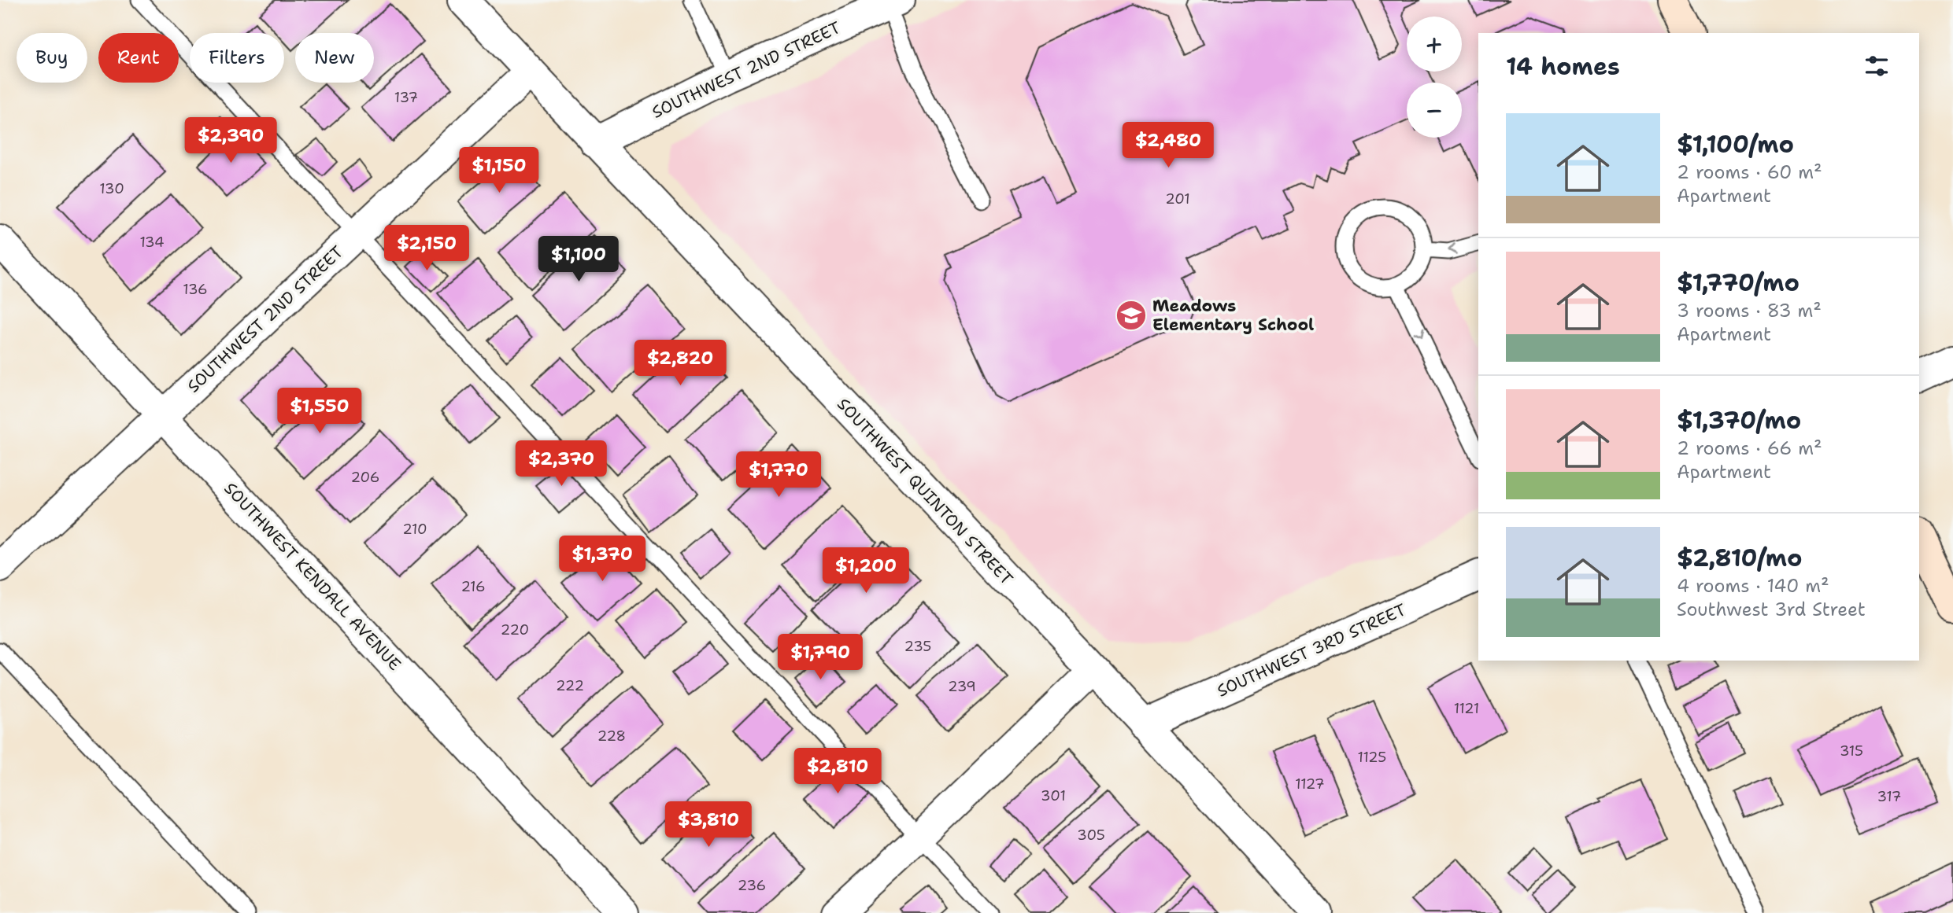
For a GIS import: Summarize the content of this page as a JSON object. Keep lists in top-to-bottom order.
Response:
{
  "streets": {
    "street": [
      "SOUTHWEST 2ND STREET",
      "SOUTHWEST QUINTON STREET",
      "SOUTHWEST KENDALL AVENUE",
      "SOUTHWEST 3RD STREET"
    ]
  },
  "crossings": [
    ["SOUTHWEST 2ND STREET", "SOUTHWEST QUINTON STREET"],
    ["SOUTHWEST 2ND STREET", "SOUTHWEST KENDALL AVENUE"],
    ["SOUTHWEST QUINTON STREET", "SOUTHWEST 3RD STREET"]
  ],
  "places": {
    "school or university": ["Meadows Elementary School"]
  },
  "house_numbers": [
    "137",
    "130",
    "201",
    "134",
    "136",
    "206",
    "210",
    "216",
    "220",
    "235",
    "222",
    "239",
    "1121",
    "228",
    "315",
    "1125",
    "1127",
    "301",
    "317",
    "305",
    "236"
  ],
  "page": {
    "map_buttons": ["+", "−"],
    "chip": [
      "Buy",
      "Rent",
      "Filters",
      "New"
    ],
    "heading": "14 homes",
    "list": [
      {
        "name": "$1,100/mo",
        "note": "2 rooms · 60 m² · Apartment"
      },
      {
        "name": "$1,770/mo",
        "note": "3 rooms · 83 m² · Apartment"
      },
      {
        "name": "$1,370/mo",
        "note": "2 rooms · 66 m² · Apartment"
      },
      {
        "name": "$2,810/mo",
        "note": "4 rooms · 140 m² · Southwest 3rd Street"
      }
    ],
    "price": [
      "$2,390",
      "$2,480",
      "$1,150",
      "$2,150",
      "$1,100",
      "$2,820",
      "$1,550",
      "$2,370",
      "$1,770",
      "$1,370",
      "$1,200",
      "$1,790",
      "$2,810",
      "$3,810"
    ]
  }
}
